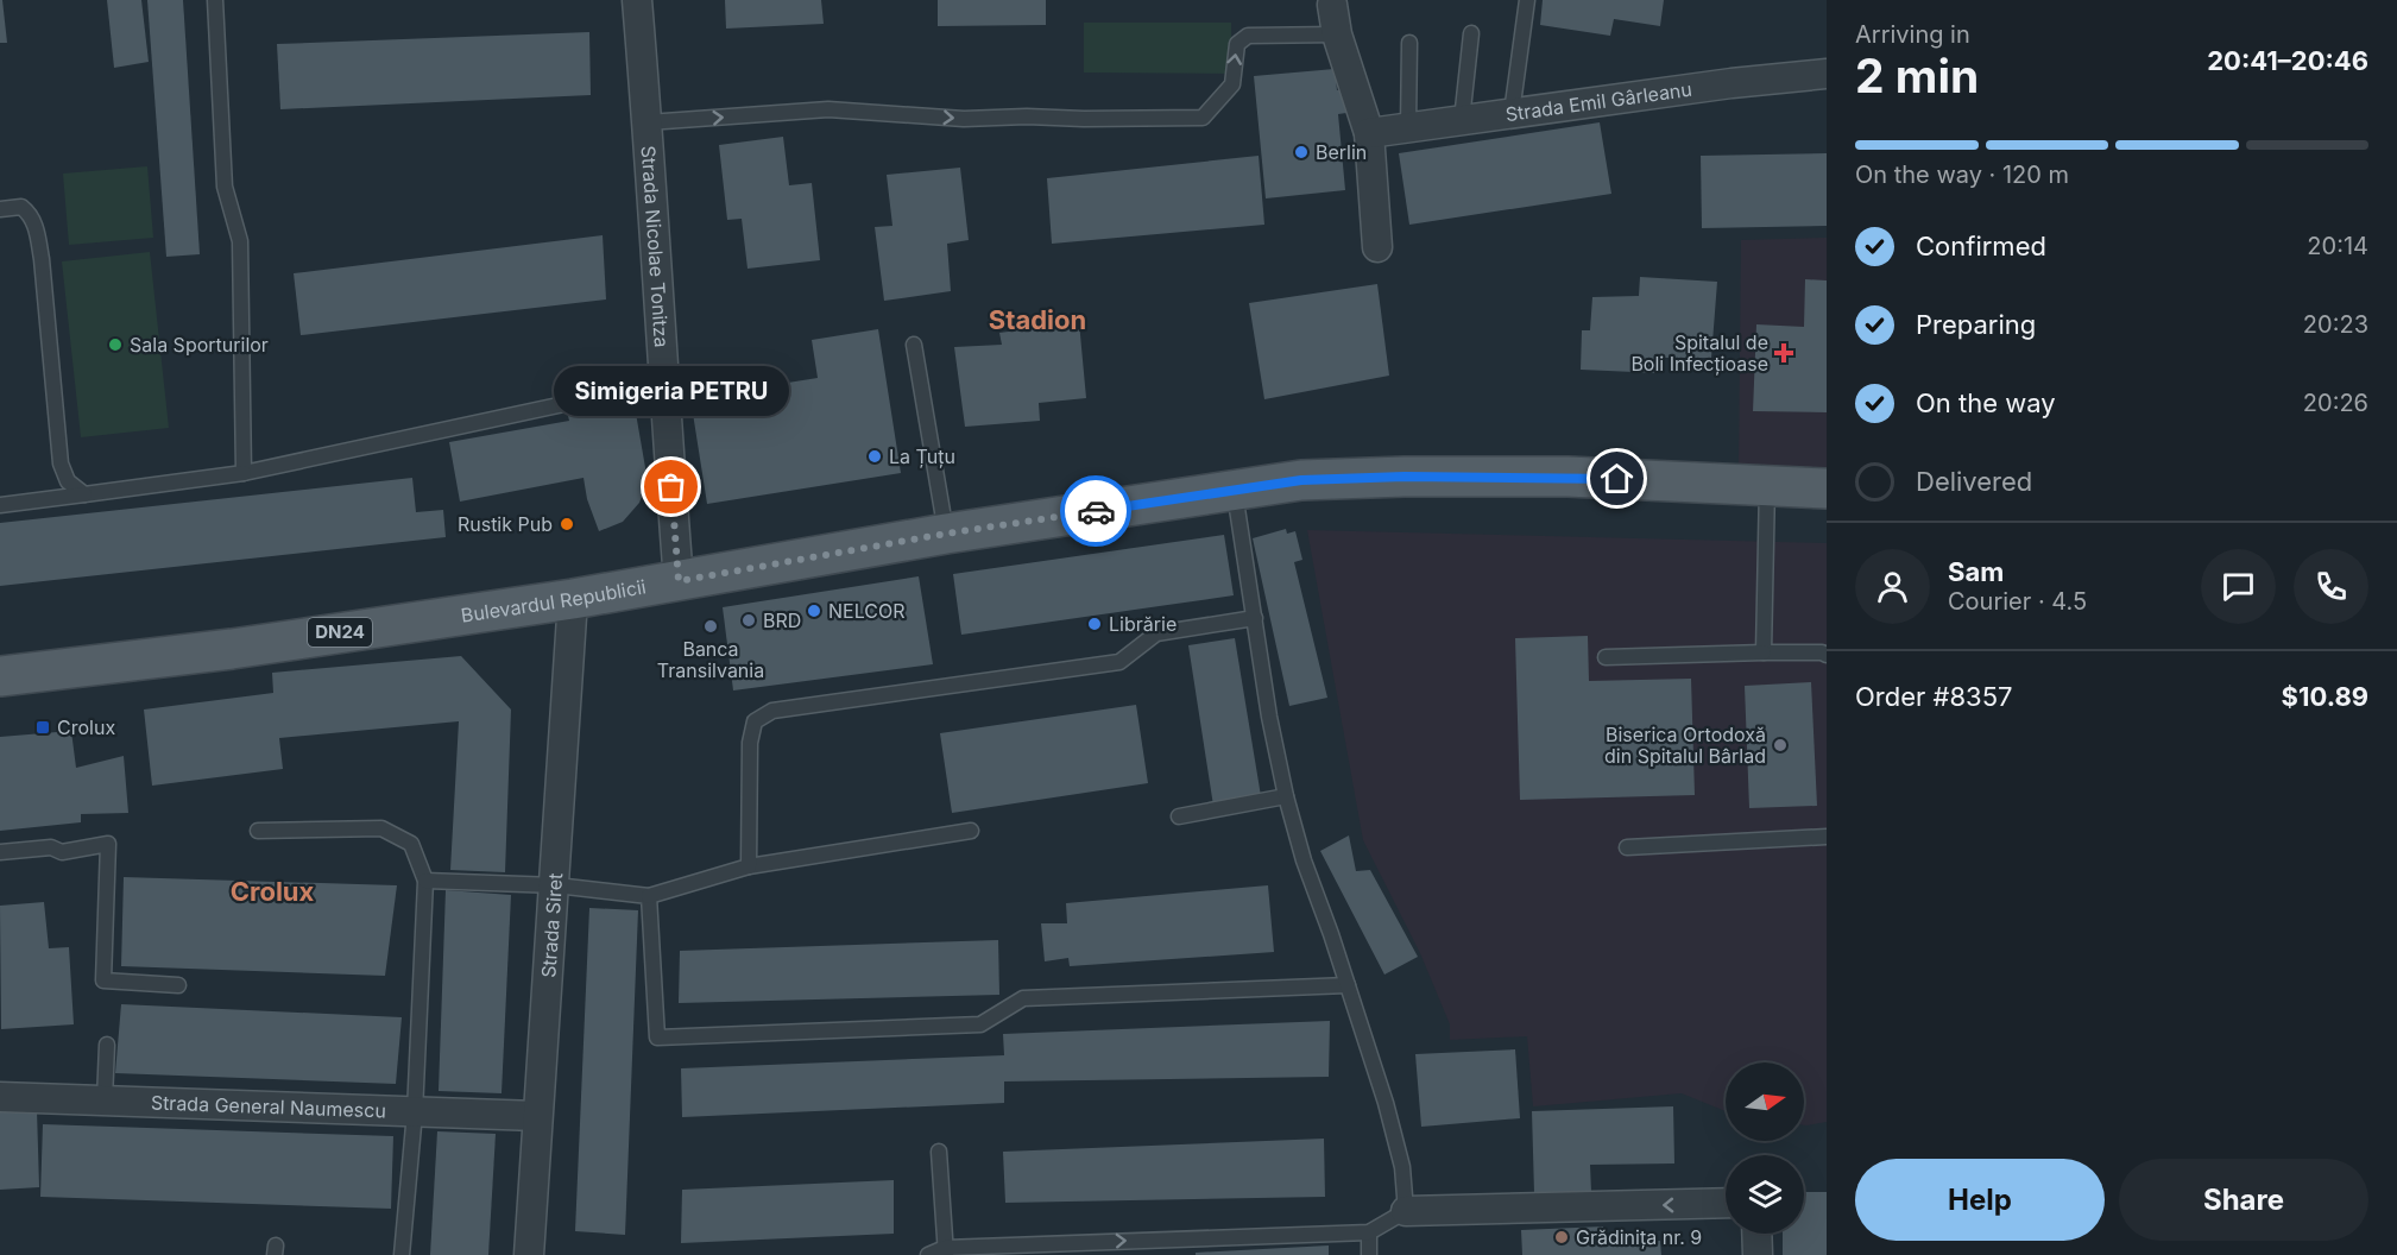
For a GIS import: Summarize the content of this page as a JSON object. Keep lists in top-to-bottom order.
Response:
{
  "streets": {
    "main road": ["Bulevardul Republicii", "DN24"],
    "street": [
      "Strada Emil Gârleanu",
      "Strada Nicolae Tonitza",
      "Strada Siret",
      "Strada General Naumescu"
    ]
  },
  "crossings": [
    ["Strada Nicolae Tonitza", "Bulevardul Republicii"],
    ["Bulevardul Republicii", "Strada Siret"],
    ["Strada Siret", "Strada General Naumescu"]
  ],
  "districts": ["Stadion", "Crolux"],
  "places": {
    "other": [
      "Berlin",
      "Sala Sporturilor",
      "La Țuțu",
      "Simigeria PETRU",
      "Rustik Pub",
      "NELCOR",
      "BRD",
      "Librărie",
      "Banca Transilvania",
      "Biserica Ortodoxă din Spitalul Bârlad",
      "Grădinița nr. 9"
    ],
    "health": ["Spitalul de Boli Infecțioase"],
    "transit": ["Crolux"]
  },
  "north": "right",
  "page": {
    "heading": ["2 min", "Arriving in", "20:41–20:46"],
    "panel": [
      "Sam",
      "Courier · 4.5",
      "Order #8357",
      "$10.89"
    ],
    "bar": "On the way · 120 m",
    "list": [
      ["Confirmed", "20:14"],
      ["Preparing", "20:23"],
      ["On the way", "20:26"],
      "Delivered"
    ],
    "bubble": "Simigeria PETRU",
    "buttons": ["Help", "Share"]
  }
}
